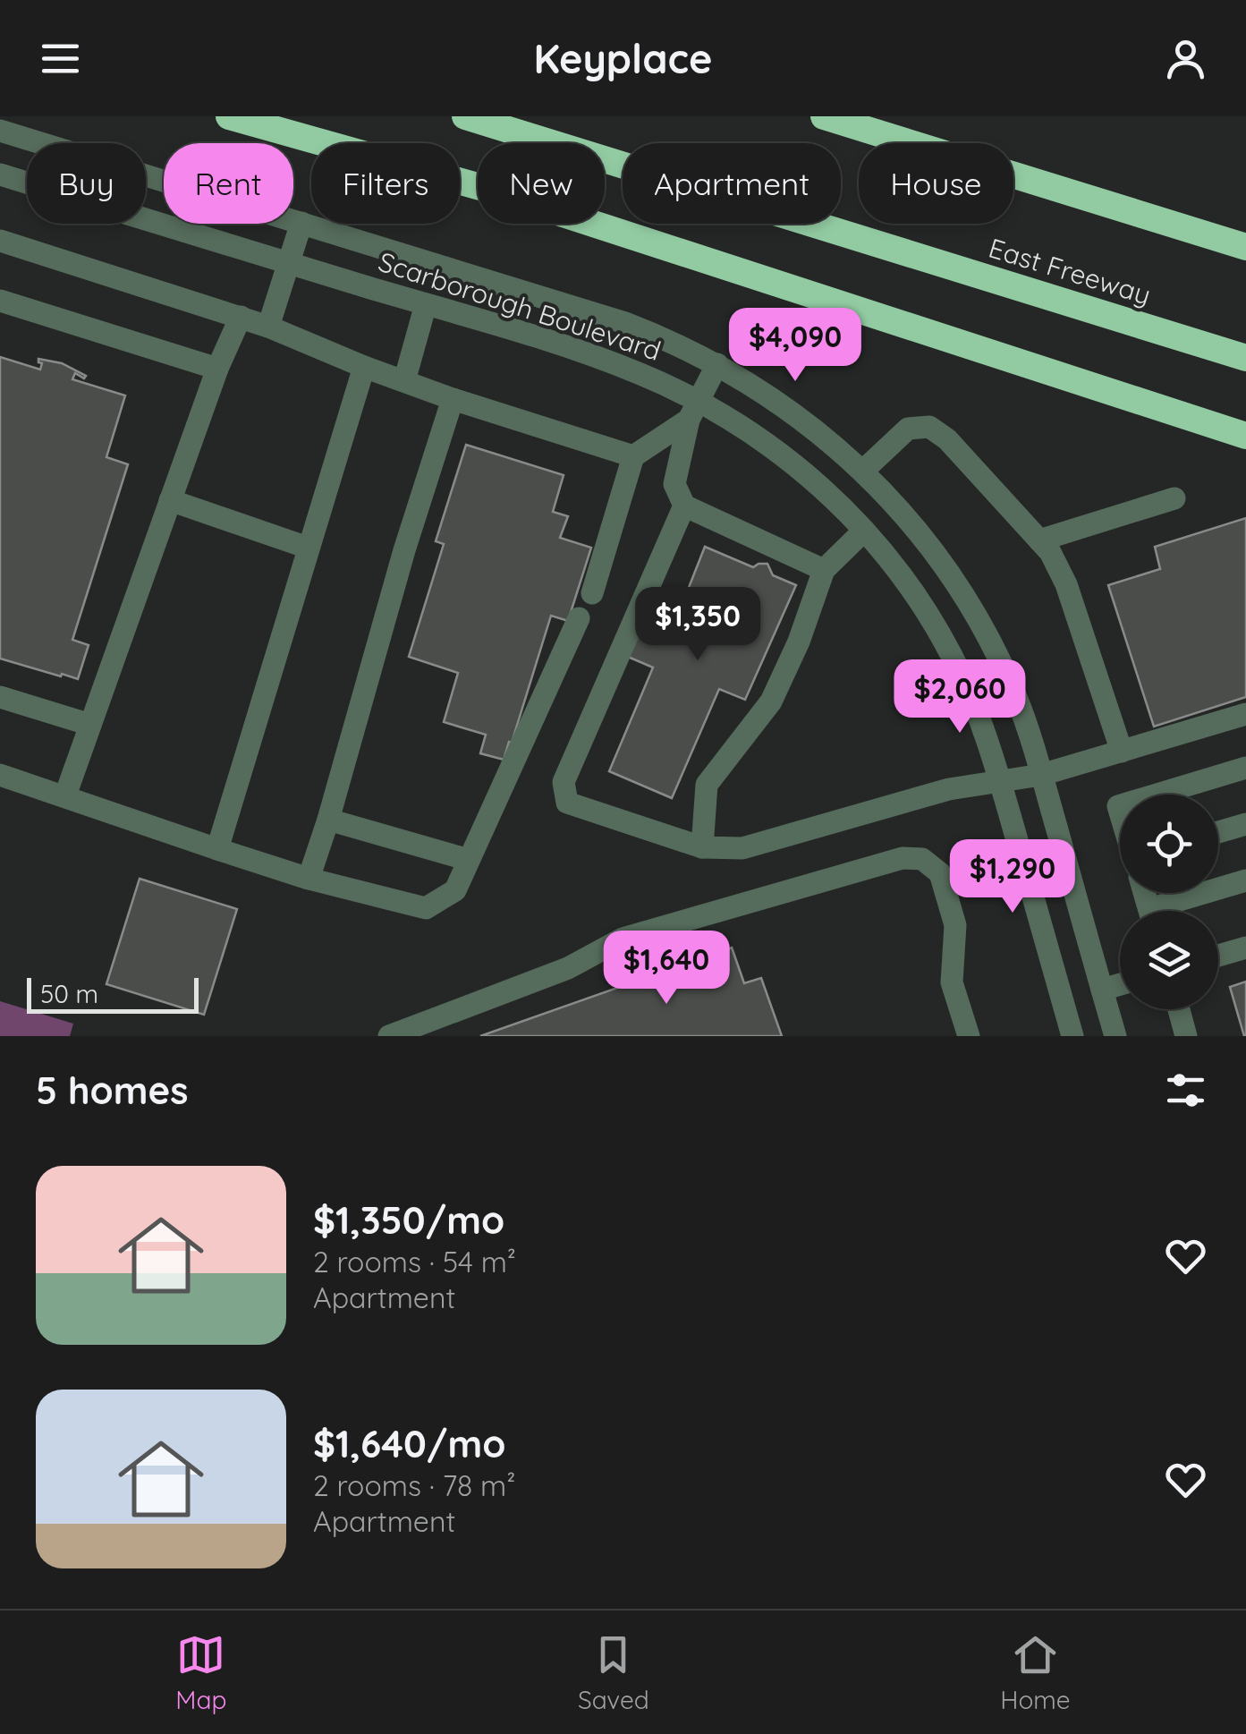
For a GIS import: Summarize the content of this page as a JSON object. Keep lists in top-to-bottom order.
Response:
{
  "streets": {
    "highway": ["East Freeway"],
    "street": ["Scarborough Boulevard"]
  },
  "scale_bar": "50 m",
  "page": {
    "header": "Keyplace",
    "chip": [
      "Buy",
      "Rent",
      "Filters",
      "New",
      "Apartment",
      "House"
    ],
    "price": [
      "$4,090",
      "$1,350",
      "$2,060",
      "$1,290",
      "$1,640"
    ],
    "scale": "50 m",
    "heading": "5 homes",
    "list": [
      {
        "name": "$1,350/mo",
        "note": "2 rooms · 54 m² · Apartment"
      },
      {
        "name": "$1,640/mo",
        "note": "2 rooms · 78 m² · Apartment"
      }
    ],
    "tabs": ["Map", "Saved", "Home"]
  }
}
